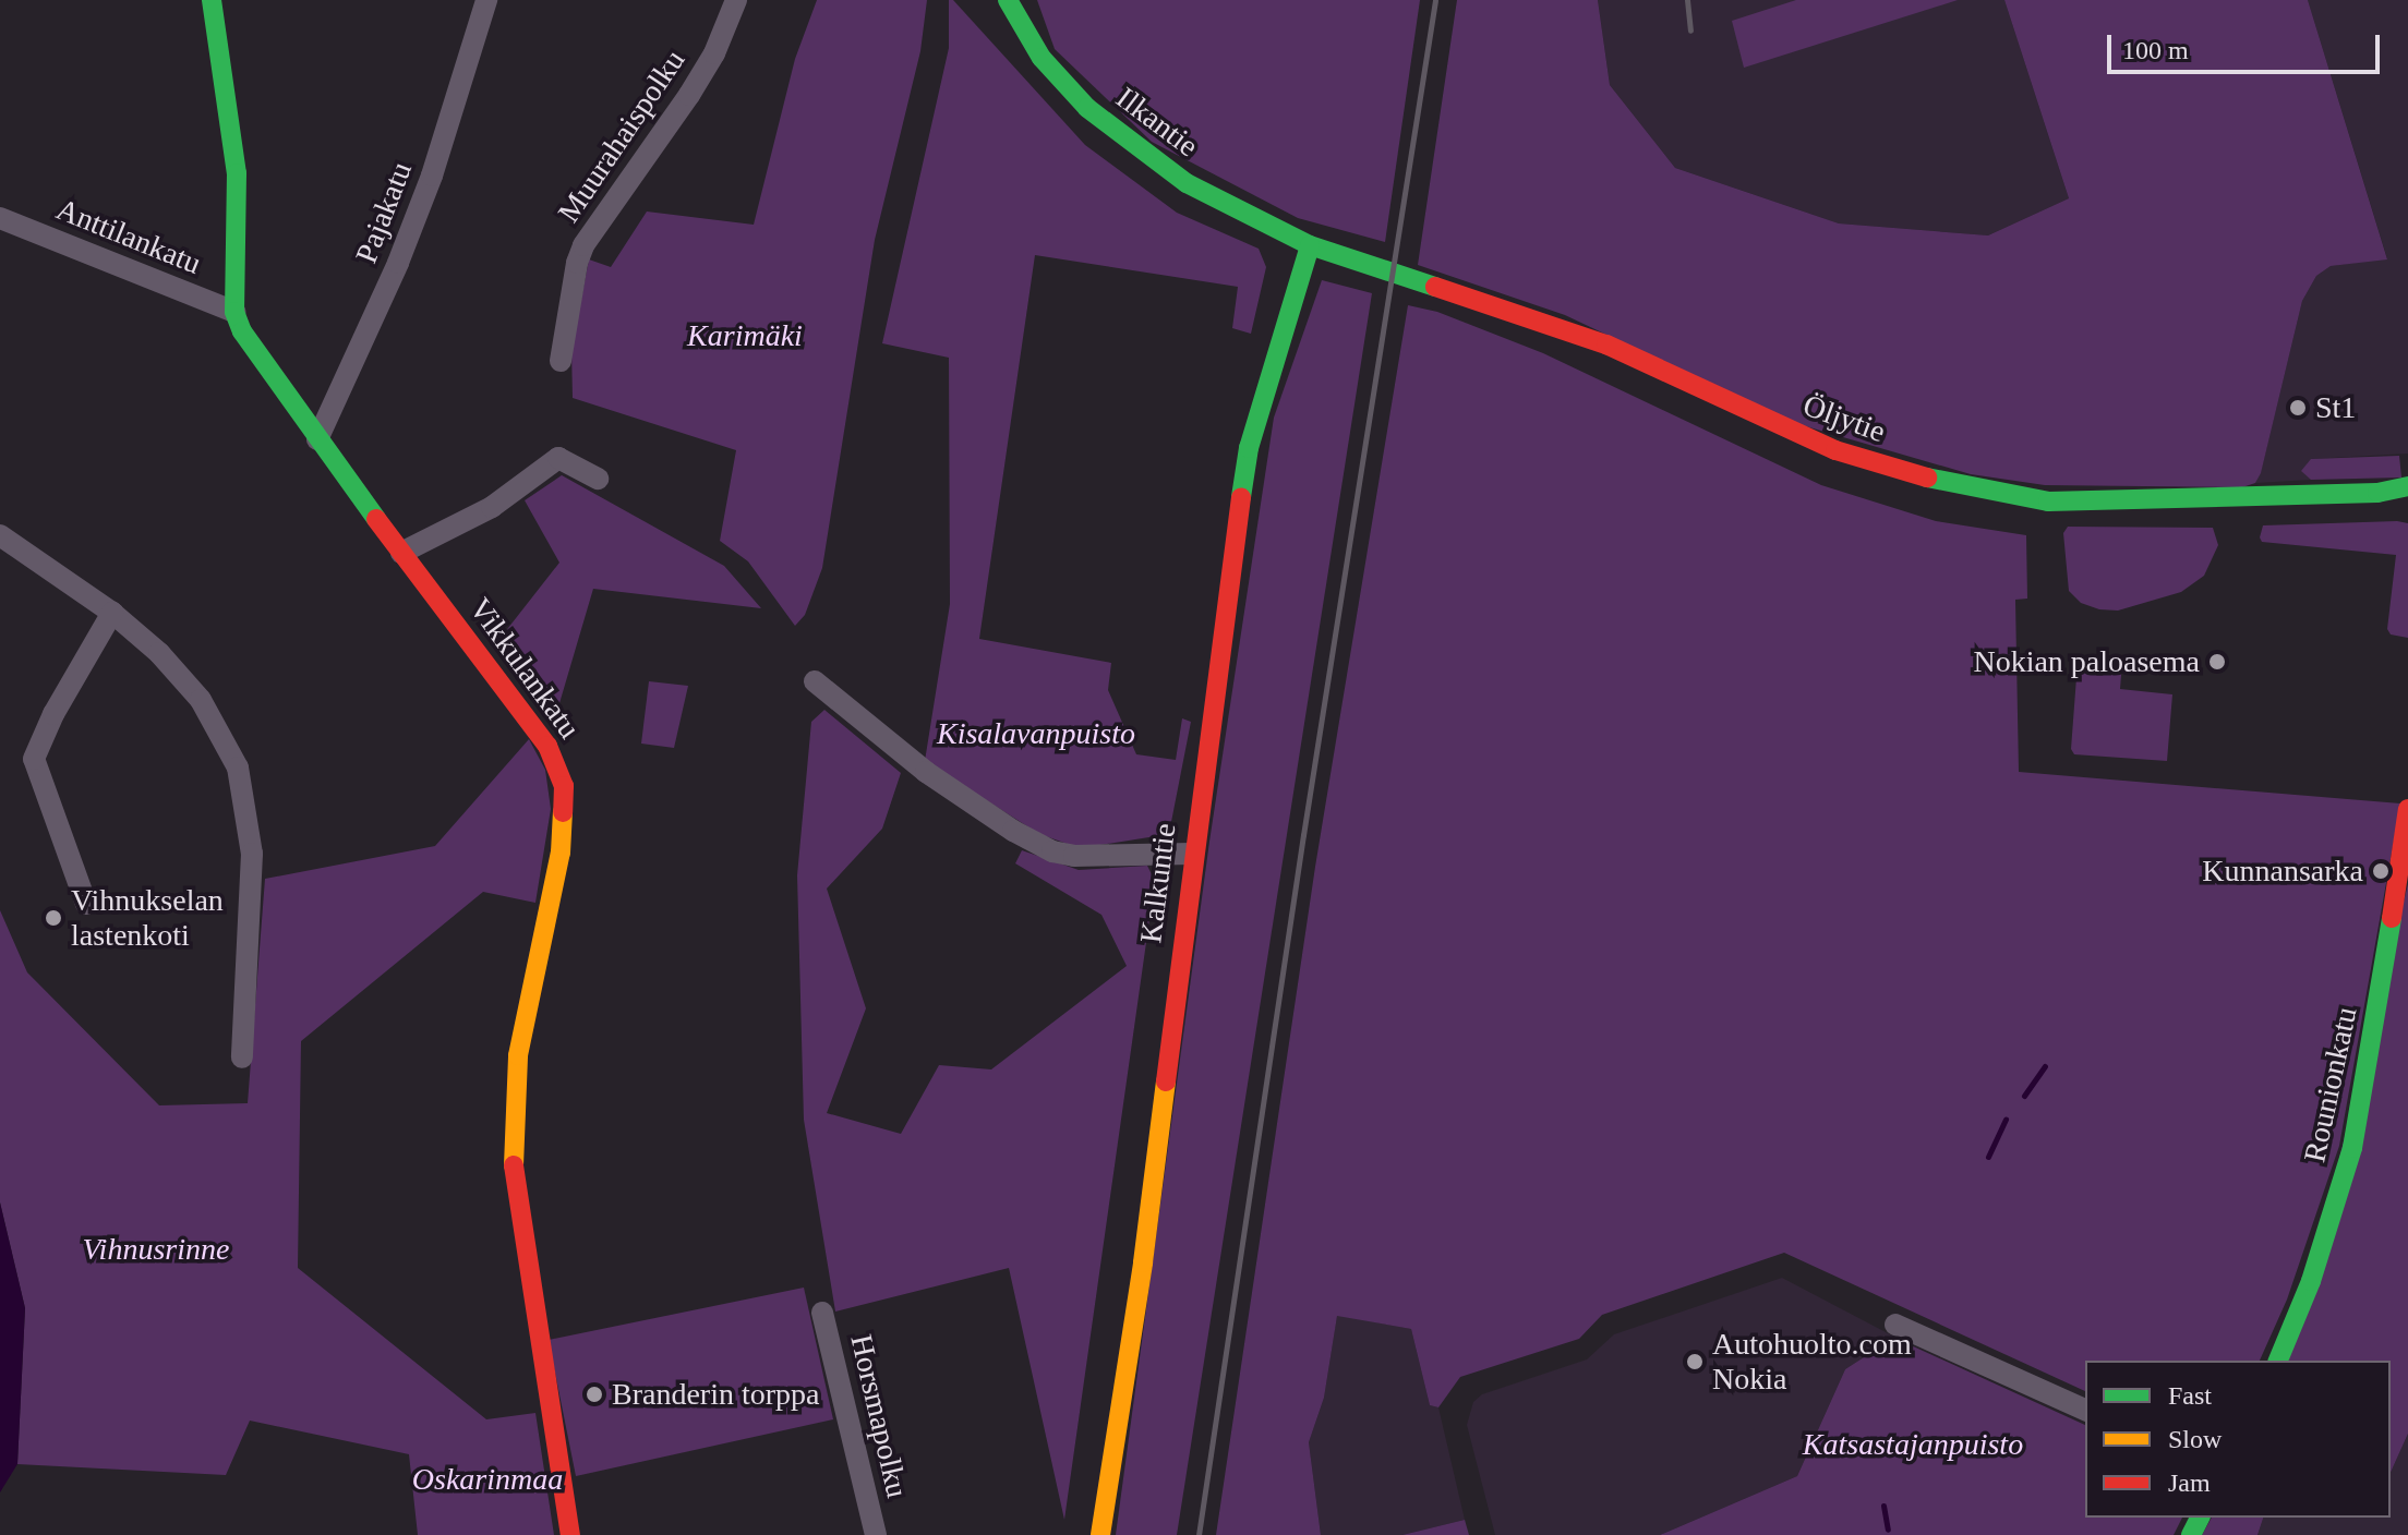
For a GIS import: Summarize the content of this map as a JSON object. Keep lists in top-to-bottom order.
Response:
{
  "streets": {
    "street": [
      "Ilkantie",
      "Muurahaispolku",
      "Pajakatu",
      "Anttilankatu",
      "Öljytie",
      "Vikkulankatu",
      "Kalkuntie",
      "Rounionkatu",
      "Horsmapolku"
    ]
  },
  "crossings": [
    ["Ilkantie", "Öljytie"],
    ["Ilkantie", "Kalkuntie"],
    ["Pajakatu", "Vikkulankatu"],
    ["Anttilankatu", "Vikkulankatu"],
    ["Öljytie", "Kalkuntie"]
  ],
  "parks": [
    "Karimäki",
    "Kisalavanpuisto",
    "Vihnusrinne",
    "Katsastajanpuisto",
    "Oskarinmaa"
  ],
  "places": [
    "St1",
    "Nokian paloasema",
    "Kunnansarka",
    "Vihnukselan lastenkoti",
    "Autohuolto.com Nokia",
    "Branderin torppa"
  ],
  "legend": ["Fast", "Slow", "Jam"],
  "scale_bar": "100 m"
}
